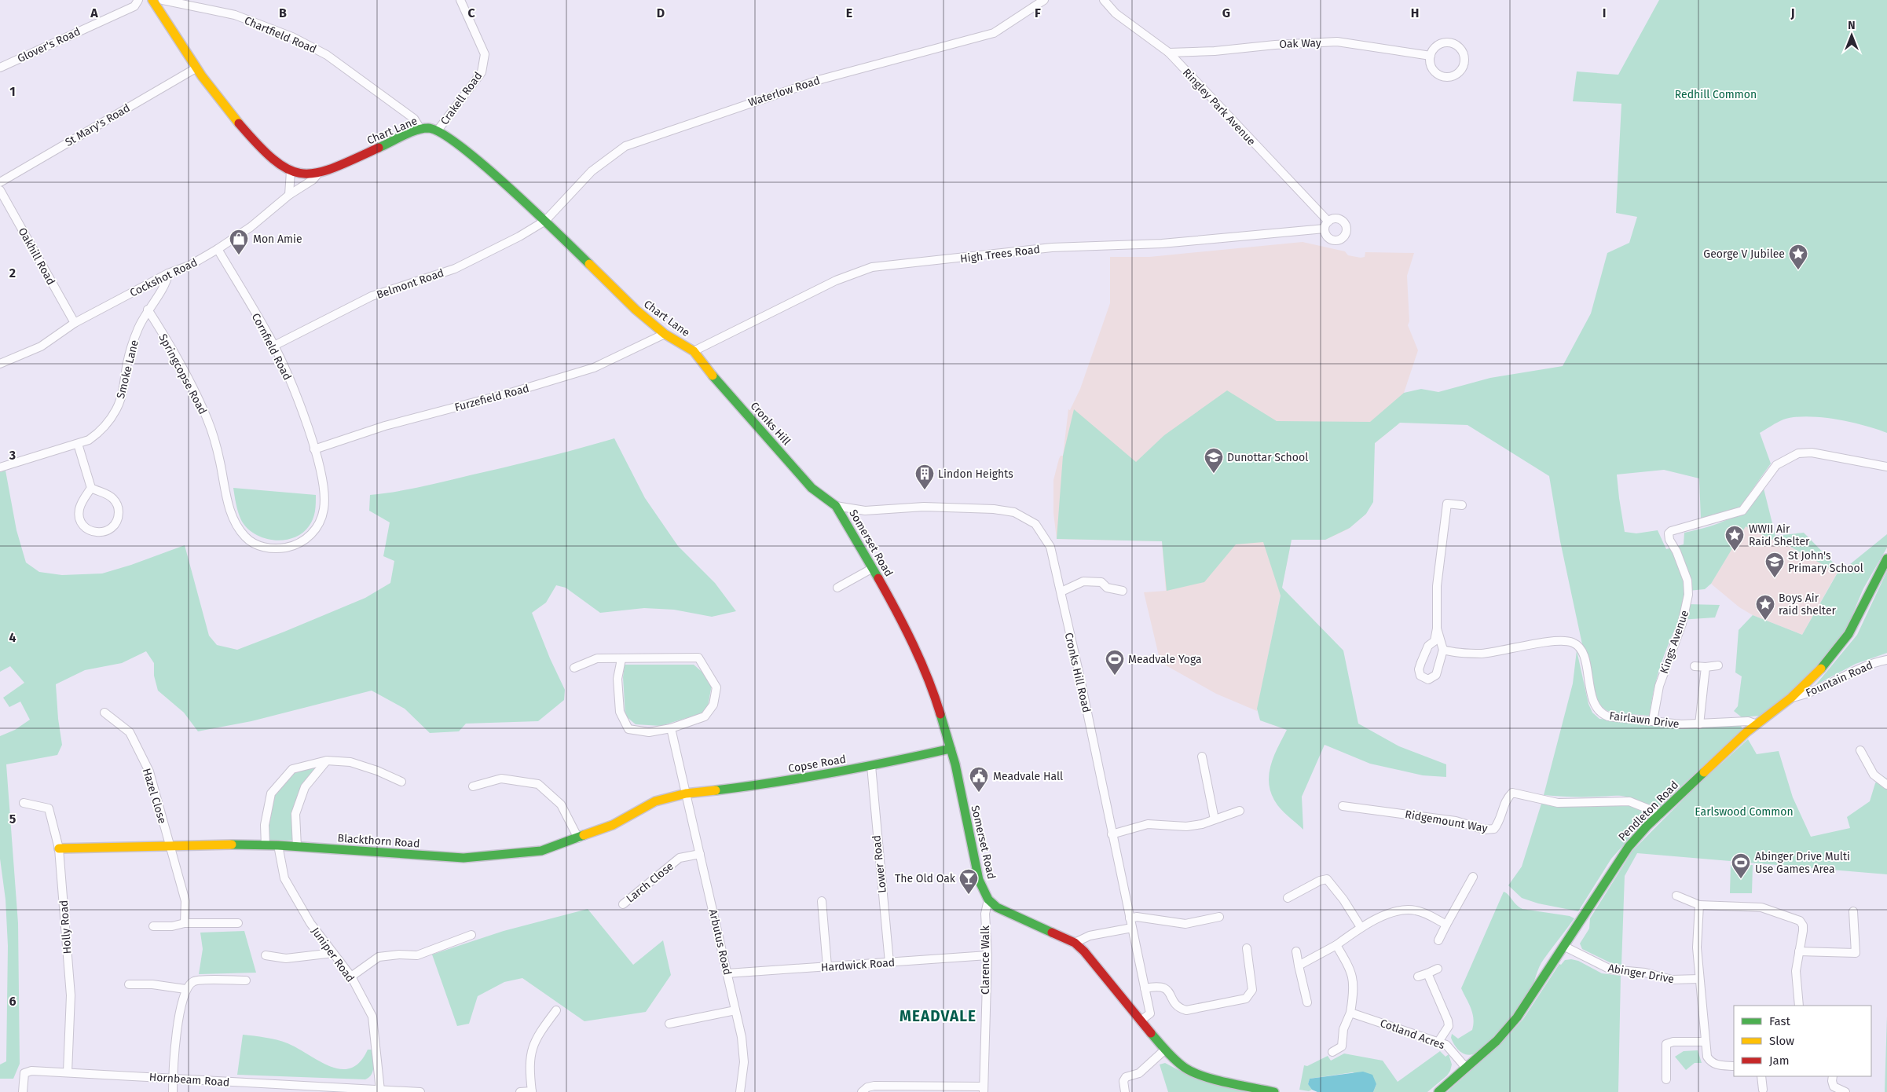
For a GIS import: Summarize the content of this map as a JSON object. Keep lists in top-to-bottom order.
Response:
{
  "streets": {
    "street": [
      "Chartfield Road",
      "Oak Way",
      "Glover's Road",
      "Waterlow Road",
      "Crakell Road",
      "Ringley Park Avenue",
      "St Mary's Road",
      "Chart Lane",
      "High Trees Road",
      "Oakhill Road",
      "Cockshot Road",
      "Belmont Road",
      "Cornfield Road",
      "Smoke Lane",
      "Springcopse Road",
      "Furzefield Road",
      "Cronks Hill",
      "Somerset Road",
      "Kings Avenue",
      "Cronks Hill Road",
      "Fountain Road",
      "Fairlawn Drive",
      "Copse Road",
      "Hazel Close",
      "Pendleton Road",
      "Ridgemount Way",
      "Blackthorn Road",
      "Lower Road",
      "Larch Close",
      "Holly Road",
      "Arbutus Road",
      "Juniper Road",
      "Clarence Walk",
      "Hardwick Road",
      "Abinger Drive",
      "Cotland Acres",
      "Hornbeam Road"
    ]
  },
  "crossings": [
    ["Chartfield Road", "Chart Lane"],
    ["Oak Way", "Ringley Park Avenue"],
    ["Waterlow Road", "Chart Lane"],
    ["Waterlow Road", "Belmont Road"],
    ["Crakell Road", "Chart Lane"],
    ["Ringley Park Avenue", "High Trees Road"],
    ["St Mary's Road", "Chart Lane"],
    ["Chart Lane", "High Trees Road"],
    ["Chart Lane", "Cockshot Road"],
    ["Chart Lane", "Belmont Road"],
    ["Chart Lane", "Furzefield Road"],
    ["Chart Lane", "Cronks Hill"],
    ["High Trees Road", "Cronks Hill"],
    ["Oakhill Road", "Cockshot Road"],
    ["Cockshot Road", "Cornfield Road"],
    ["Cockshot Road", "Smoke Lane"],
    ["Belmont Road", "Cornfield Road"],
    ["Cornfield Road", "Springcopse Road"],
    ["Cornfield Road", "Furzefield Road"],
    ["Smoke Lane", "Springcopse Road"],
    ["Springcopse Road", "Furzefield Road"],
    ["Cronks Hill", "Somerset Road"],
    ["Cronks Hill", "Cronks Hill Road"],
    ["Somerset Road", "Cronks Hill Road"],
    ["Somerset Road", "Copse Road"],
    ["Somerset Road", "Clarence Walk"],
    ["Kings Avenue", "Fairlawn Drive"],
    ["Fountain Road", "Pendleton Road"],
    ["Fairlawn Drive", "Pendleton Road"],
    ["Copse Road", "Blackthorn Road"],
    ["Copse Road", "Lower Road"],
    ["Copse Road", "Arbutus Road"],
    ["Hazel Close", "Blackthorn Road"],
    ["Pendleton Road", "Ridgemount Way"],
    ["Pendleton Road", "Abinger Drive"],
    ["Pendleton Road", "Cotland Acres"],
    ["Blackthorn Road", "Holly Road"],
    ["Blackthorn Road", "Arbutus Road"],
    ["Blackthorn Road", "Juniper Road"],
    ["Lower Road", "Hardwick Road"],
    ["Larch Close", "Arbutus Road"],
    ["Holly Road", "Hornbeam Road"],
    ["Arbutus Road", "Hardwick Road"],
    ["Juniper Road", "Hornbeam Road"],
    ["Clarence Walk", "Hardwick Road"]
  ],
  "districts": ["MEADVALE"],
  "parks": ["Redhill Common", "Earlswood Common"],
  "places": {
    "shop": ["Mon Amie"],
    "place": ["George V Jubilee", "WWII Air Raid Shelter", "Boys Air raid shelter"],
    "school or university": ["Dunottar School", "St John's Primary School"],
    "building": ["Lindon Heights"],
    "sports": ["Meadvale Yoga", "Abinger Drive Multi Use Games Area"],
    "public building": ["Meadvale Hall"],
    "bar": ["The Old Oak"]
  },
  "legend": ["Fast", "Slow", "Jam"],
  "north": "top",
  "grid": {
    "columns": [
      "A",
      "B",
      "C",
      "D",
      "E",
      "F",
      "G",
      "H",
      "I",
      "J"
    ],
    "rows": [
      "1",
      "2",
      "3",
      "4",
      "5",
      "6"
    ]
  }
}
